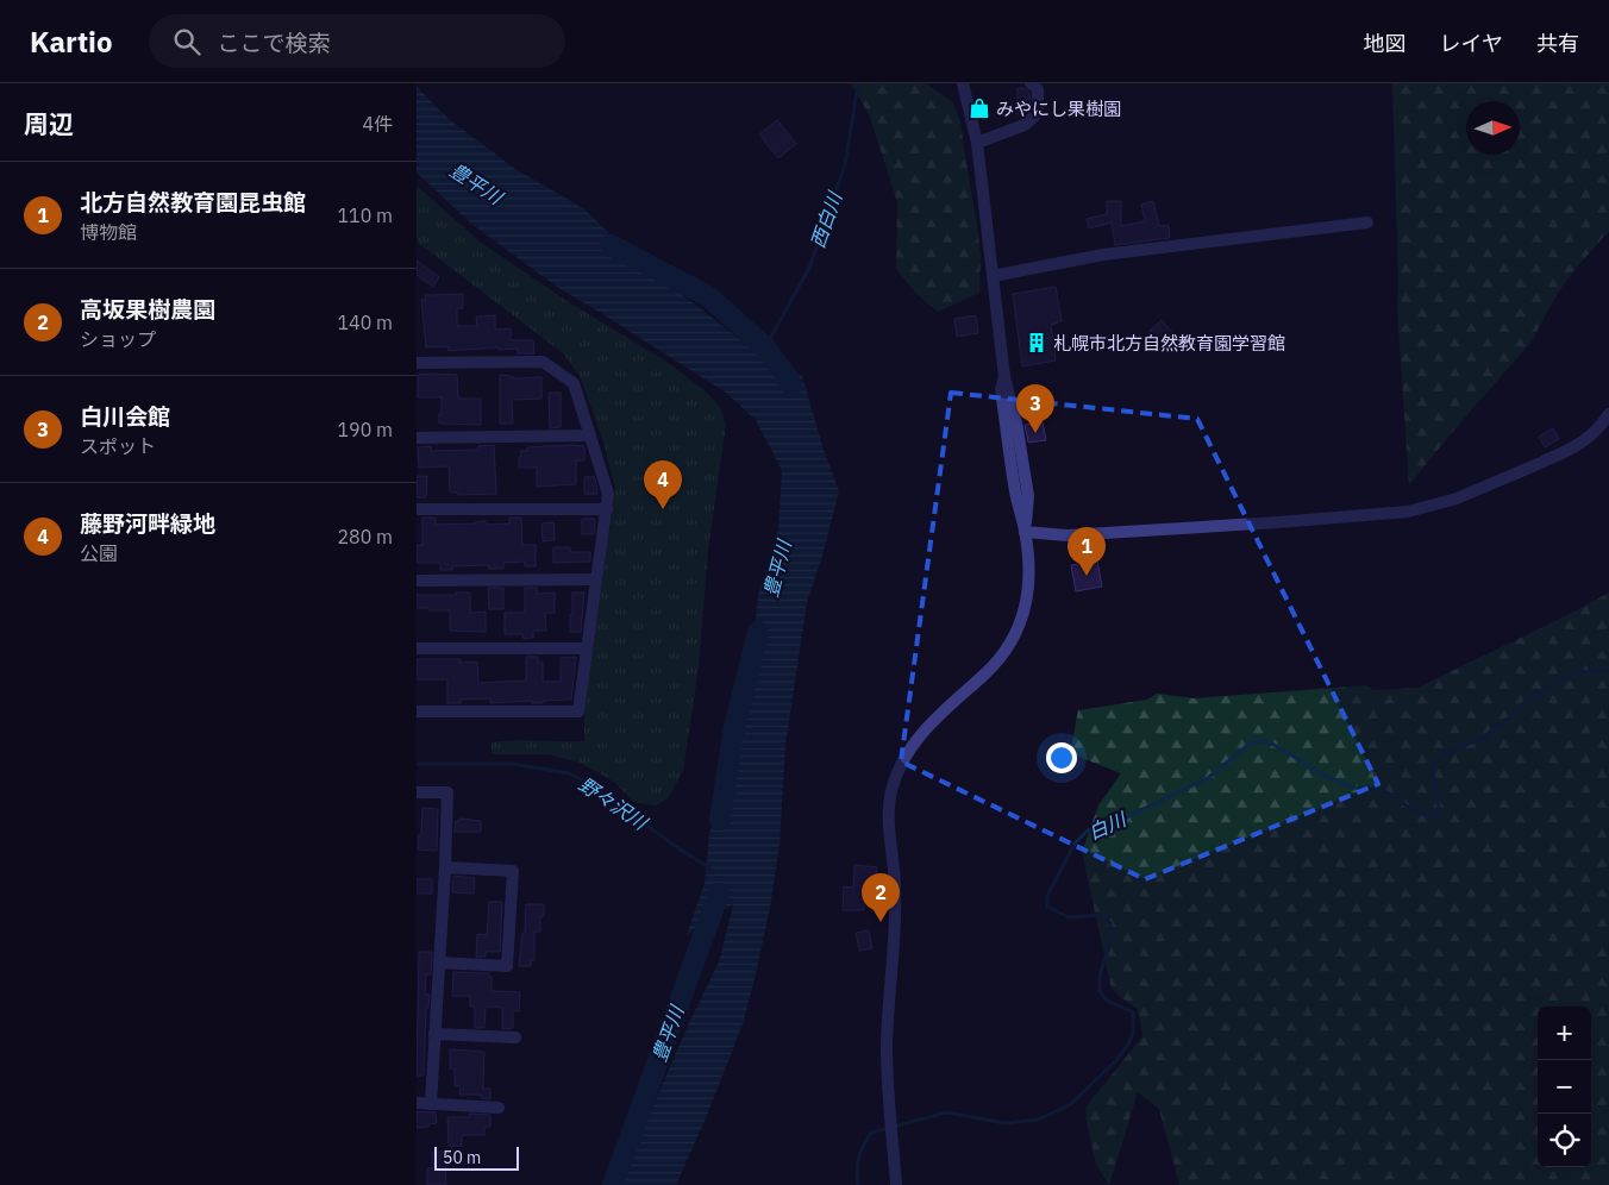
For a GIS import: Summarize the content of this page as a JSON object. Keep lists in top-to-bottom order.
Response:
{
  "water": [
    "豊平川",
    "西白川",
    "野々沢川",
    "白川"
  ],
  "places": {
    "shop": ["みやにし果樹園"],
    "building": ["札幌市北方自然教育園学習館"]
  },
  "scale_bar": "50 m",
  "north": "right",
  "page": {
    "header": "Kartio",
    "search": "ここで検索",
    "nav": ["地図", "レイヤ", "共有"],
    "heading": ["周辺", "4件"],
    "list": [
      {
        "mark": "1",
        "name": "北方自然教育園昆虫館",
        "note": "博物館",
        "value": "110 m"
      },
      {
        "mark": "2",
        "name": "高坂果樹農園",
        "note": "ショップ",
        "value": "140 m"
      },
      {
        "mark": "3",
        "name": "白川会館",
        "note": "スポット",
        "value": "190 m"
      },
      {
        "mark": "4",
        "name": "藤野河畔緑地",
        "note": "公園",
        "value": "280 m"
      }
    ],
    "pins": [
      "3",
      "4",
      "1",
      "2"
    ],
    "map_buttons": ["+", "−"],
    "scale": "50 m"
  }
}
